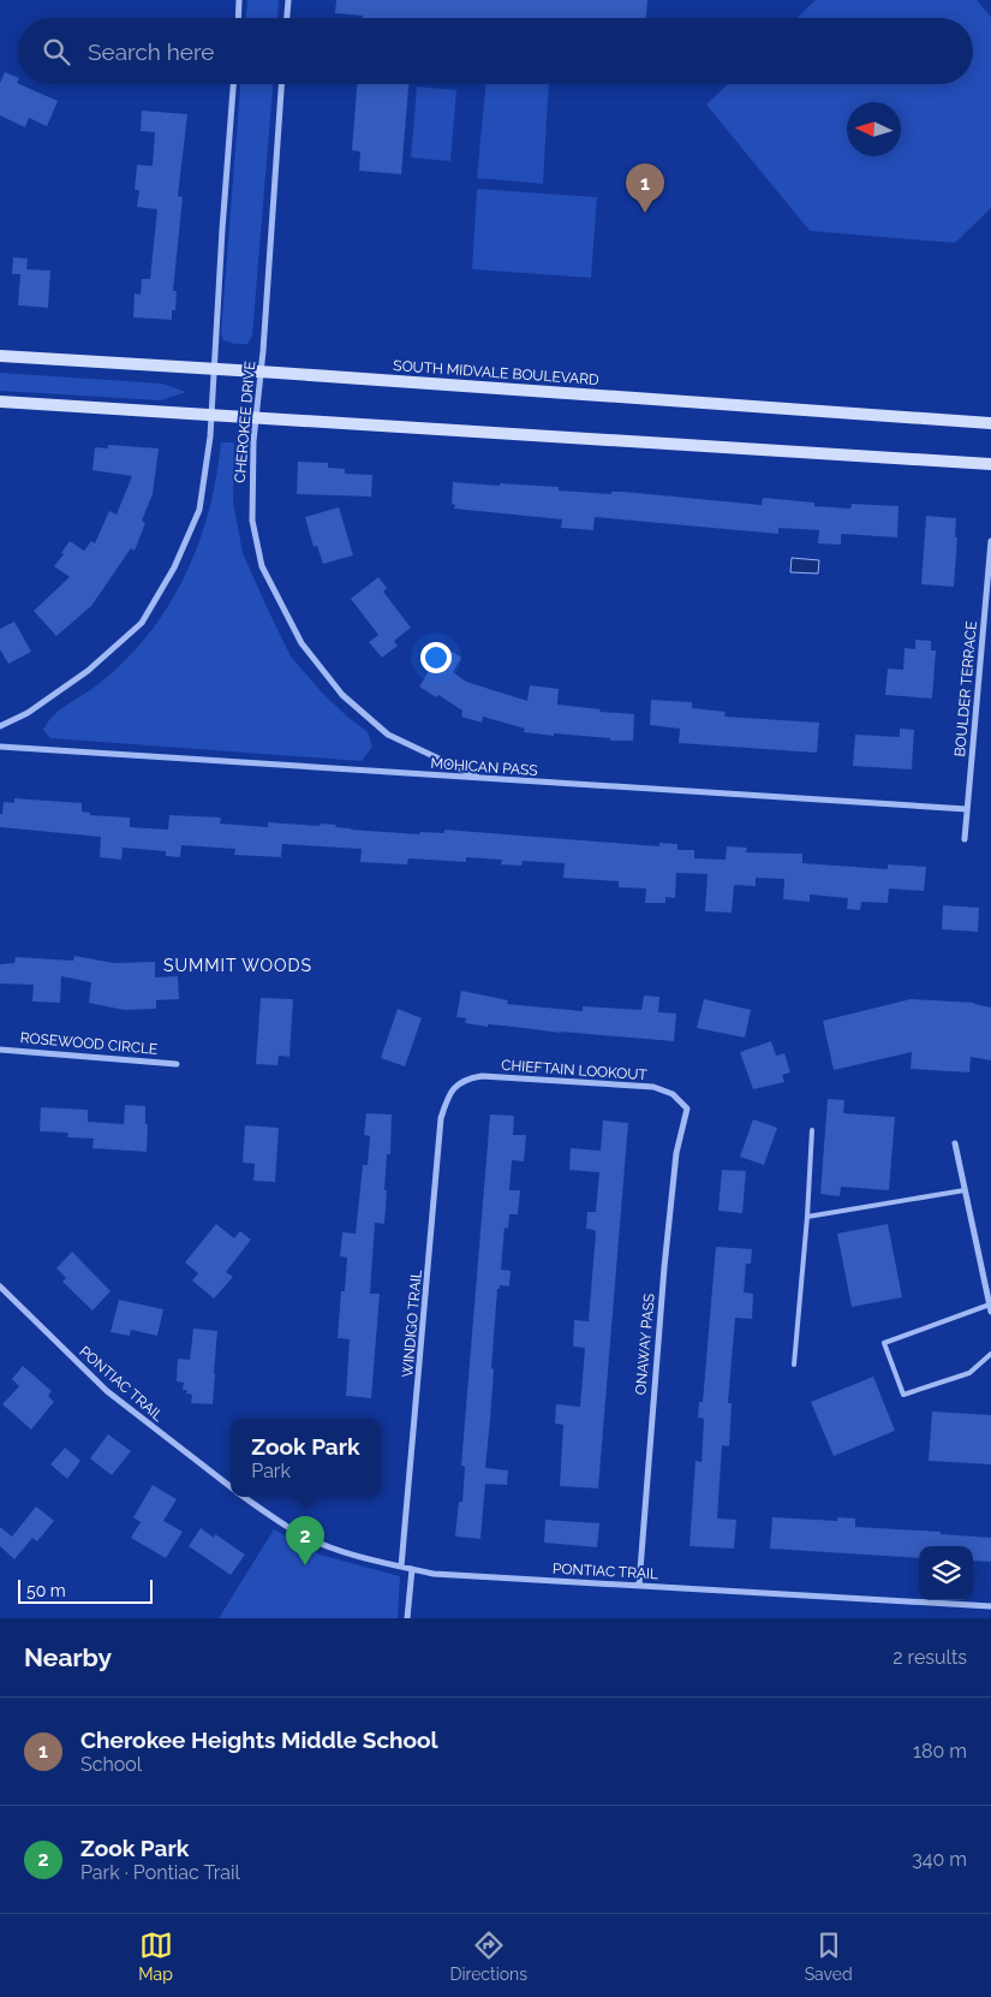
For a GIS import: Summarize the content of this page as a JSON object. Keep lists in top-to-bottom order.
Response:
{
  "streets": {
    "main road": ["SOUTH MIDVALE BOULEVARD"],
    "street": [
      "CHEROKEE DRIVE",
      "BOULDER TERRACE",
      "MOHICAN PASS",
      "ROSEWOOD CIRCLE",
      "CHIEFTAIN LOOKOUT",
      "WINDIGO TRAIL",
      "ONAWAY PASS",
      "PONTIAC TRAIL"
    ]
  },
  "crossings": [
    ["SOUTH MIDVALE BOULEVARD", "CHEROKEE DRIVE"],
    ["CHEROKEE DRIVE", "MOHICAN PASS"],
    ["BOULDER TERRACE", "MOHICAN PASS"],
    ["CHIEFTAIN LOOKOUT", "WINDIGO TRAIL"],
    ["CHIEFTAIN LOOKOUT", "ONAWAY PASS"],
    ["WINDIGO TRAIL", "PONTIAC TRAIL"],
    ["ONAWAY PASS", "PONTIAC TRAIL"]
  ],
  "districts": ["SUMMIT WOODS"],
  "scale_bar": "50 m",
  "north": "left",
  "page": {
    "search": "Search here",
    "pins": ["1", "2"],
    "popup": ["Zook Park", "Park"],
    "scale": "50 m",
    "heading": ["Nearby", "2 results"],
    "list": [
      {
        "mark": "1",
        "name": "Cherokee Heights Middle School",
        "note": "School",
        "value": "180 m"
      },
      {
        "mark": "2",
        "name": "Zook Park",
        "note": "Park · Pontiac Trail",
        "value": "340 m"
      }
    ],
    "nav": ["Map", "Directions", "Saved"]
  }
}
